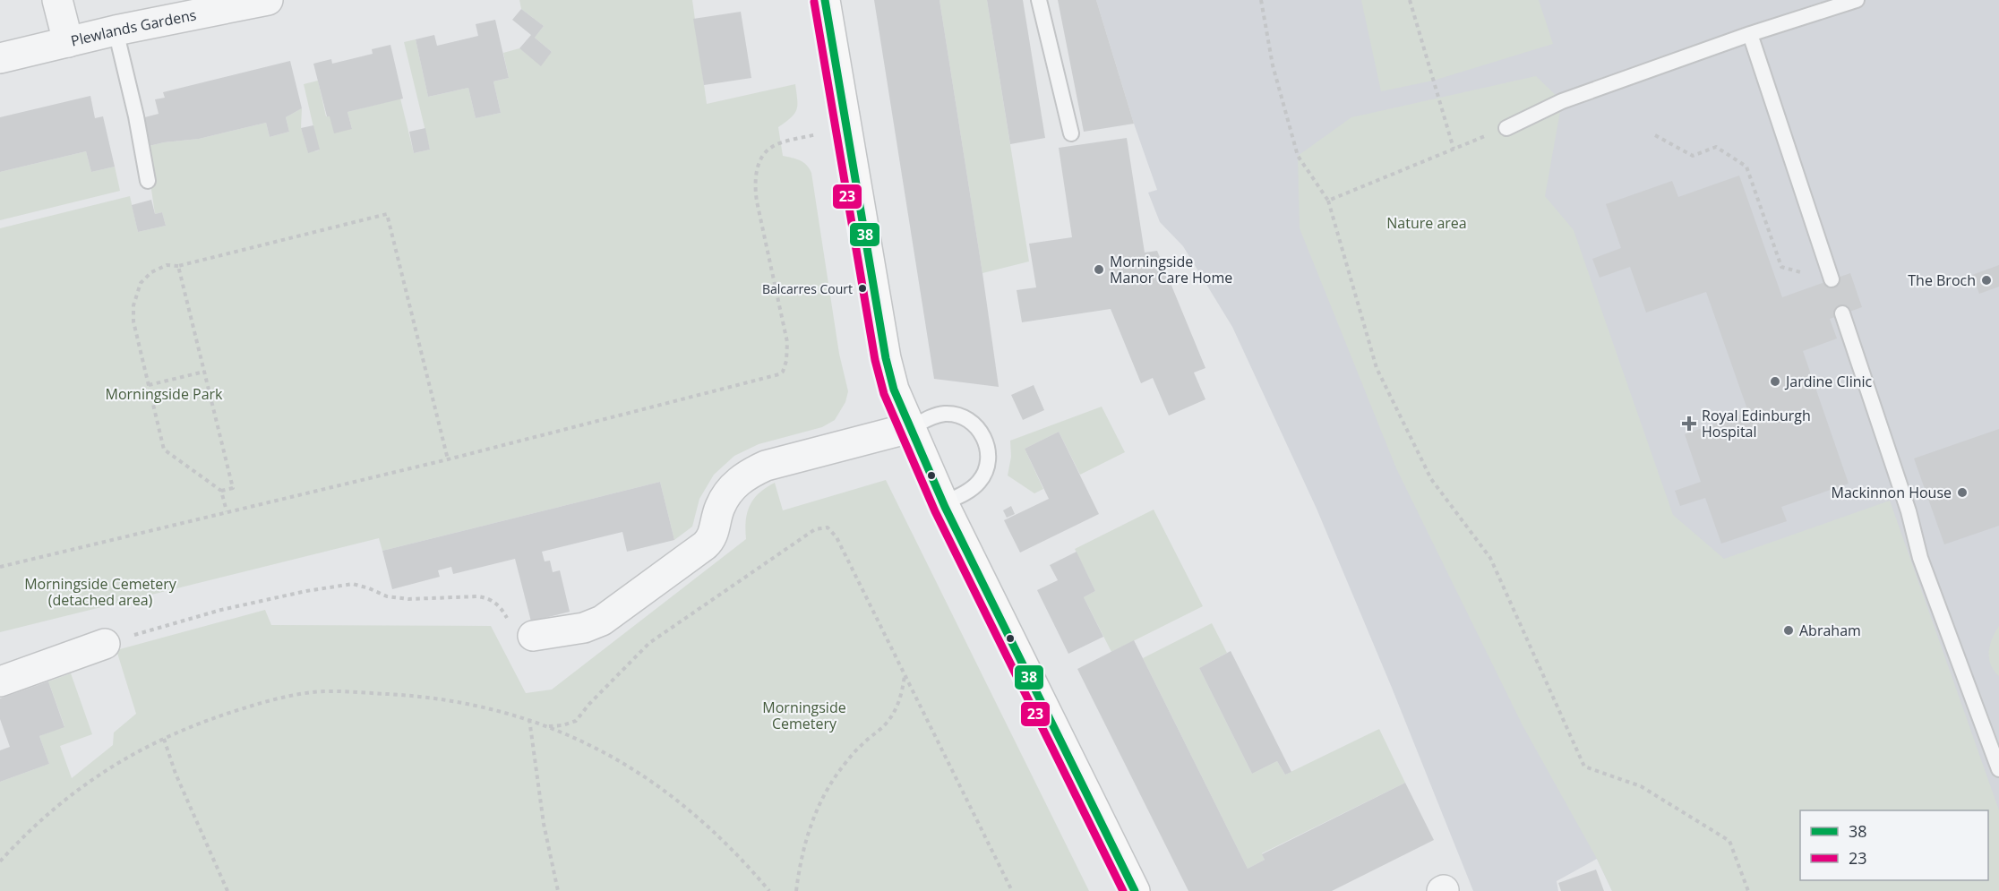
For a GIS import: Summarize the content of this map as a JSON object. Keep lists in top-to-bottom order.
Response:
{
  "streets": {
    "street": ["Plewlands Gardens"]
  },
  "parks": [
    "Nature area",
    "Morningside Park",
    "Morningside Cemetery (detached area)",
    "Morningside Cemetery"
  ],
  "places": {
    "other": [
      "Morningside Manor Care Home",
      "The Broch",
      "Balcarres Court",
      "Jardine Clinic",
      "Mackinnon House",
      "Abraham"
    ],
    "health": ["Royal Edinburgh Hospital"]
  },
  "lines": ["transit line 38", "transit line 23"],
  "legend": ["38", "23"]
}
